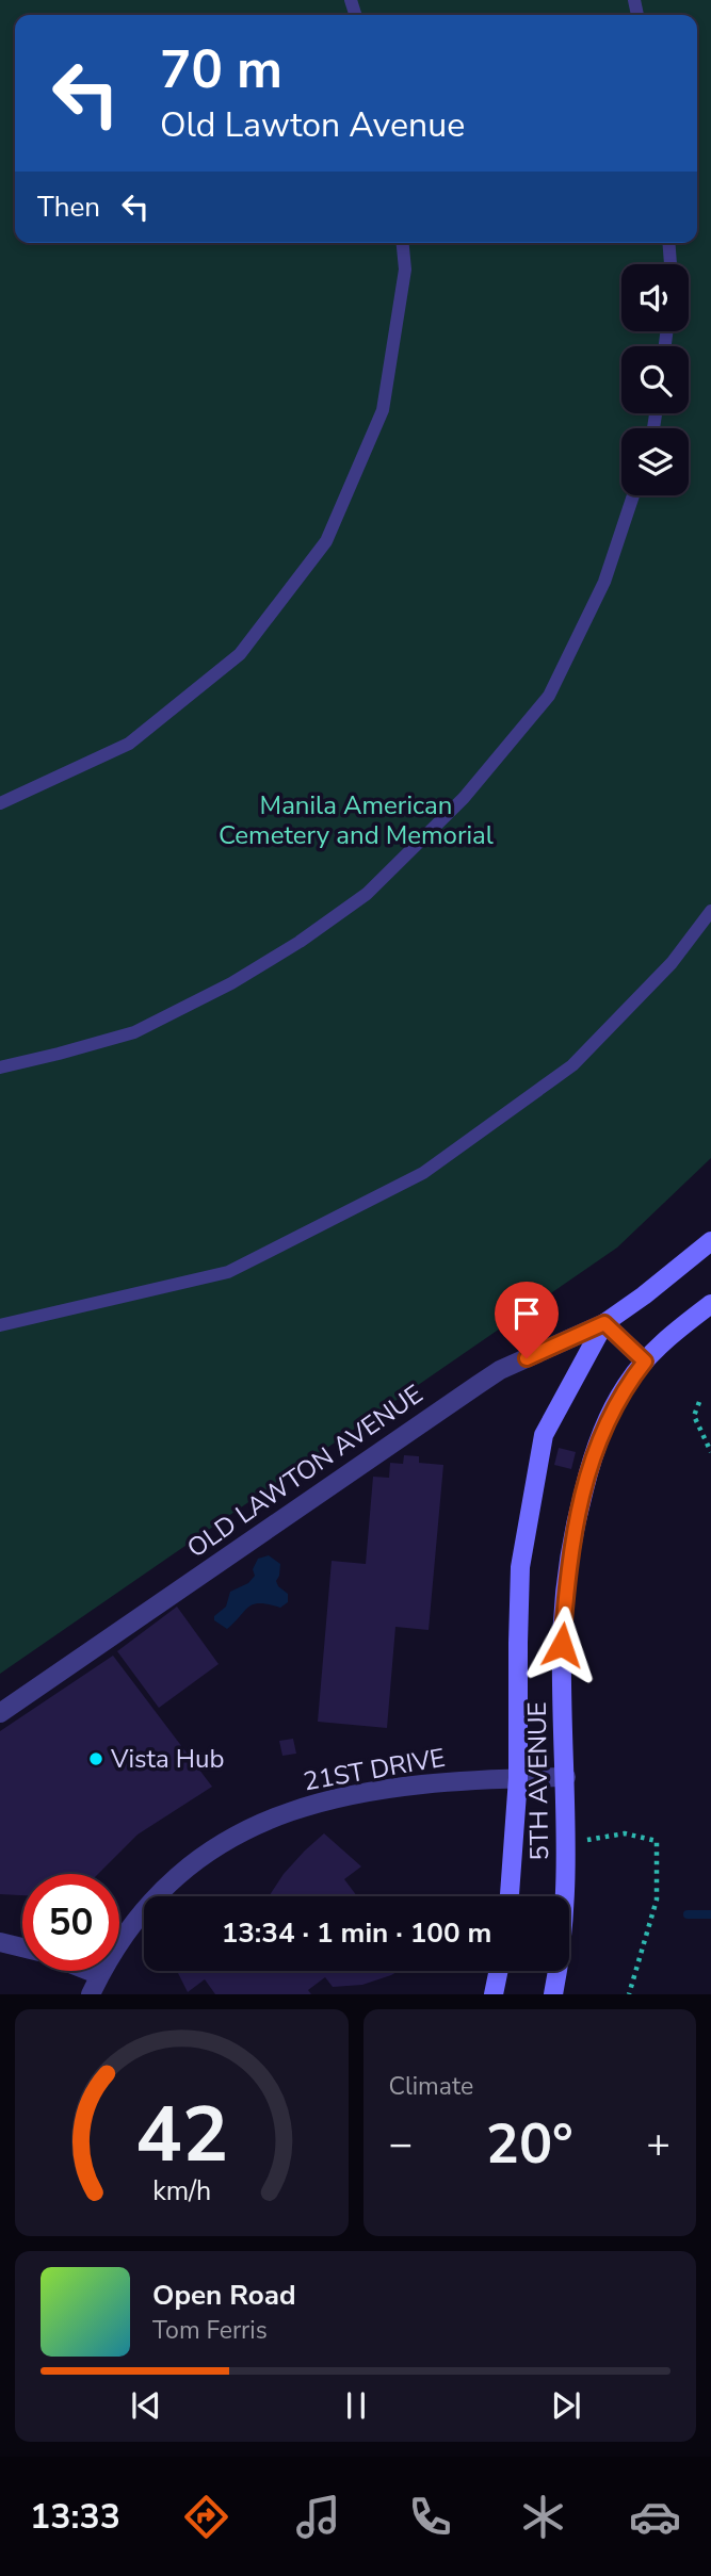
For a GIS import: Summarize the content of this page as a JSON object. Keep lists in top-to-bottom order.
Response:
{
  "streets": {
    "main road": ["5TH AVENUE"],
    "street": ["OLD LAWTON AVENUE", "21ST DRIVE"]
  },
  "crossings": [
    ["OLD LAWTON AVENUE", "5TH AVENUE"],
    ["21ST DRIVE", "5TH AVENUE"]
  ],
  "parks": ["Manila American Cemetery and Memorial"],
  "places": ["Vista Hub"],
  "page": {
    "turn": ["70 m", "Old Lawton Avenue"],
    "then": "Then",
    "limit": "50",
    "trip": "13:34 · 1 min · 100 m",
    "tile": "Climate",
    "heat": ["−", "20°", "+"],
    "song": ["Open Road", "Tom Ferris"],
    "tabs": "13:33",
    "gauge": ["42", "km/h"]
  }
}
